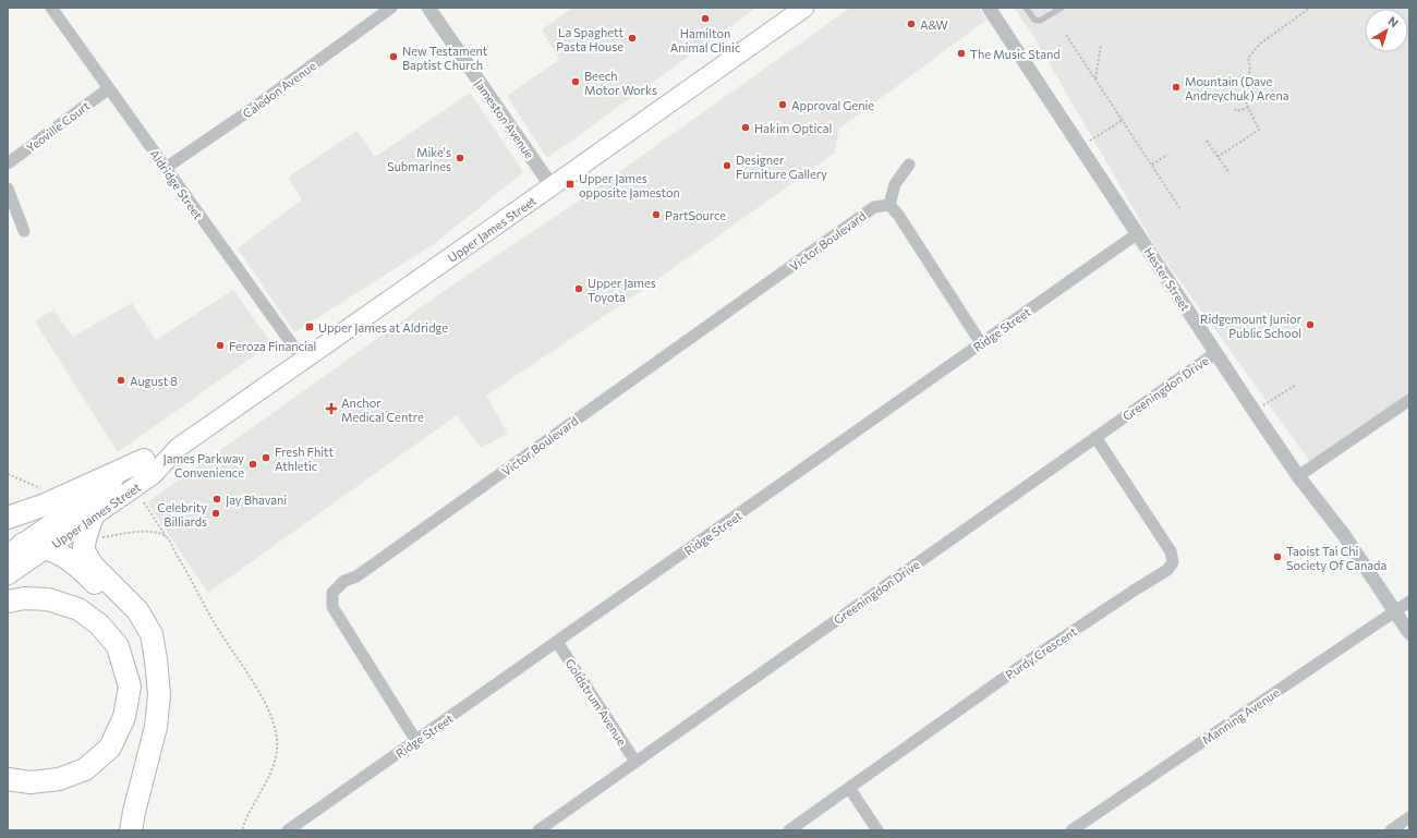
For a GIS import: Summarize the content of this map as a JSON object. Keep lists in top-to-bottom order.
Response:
{
  "streets": {
    "main road": ["Upper James Street"],
    "street": [
      "Caledon Avenue",
      "Jameston Avenue",
      "Yeoville Court",
      "Aldridge Street",
      "Victor Boulevard",
      "Hester Street",
      "Ridge Street",
      "Greeningdon Drive",
      "Purdy Crescent",
      "Goldstrum Avenue",
      "Manning Avenue"
    ]
  },
  "crossings": [
    ["Caledon Avenue", "Aldridge Street"],
    ["Jameston Avenue", "Upper James Street"],
    ["Yeoville Court", "Aldridge Street"],
    ["Aldridge Street", "Upper James Street"],
    ["Victor Boulevard", "Ridge Street"],
    ["Hester Street", "Ridge Street"],
    ["Hester Street", "Greeningdon Drive"],
    ["Hester Street", "Manning Avenue"],
    ["Ridge Street", "Goldstrum Avenue"],
    ["Greeningdon Drive", "Purdy Crescent"],
    ["Greeningdon Drive", "Goldstrum Avenue"]
  ],
  "places": {
    "other": [
      "Hamilton Animal Clinic",
      "A&W",
      "La Spaghett Pasta House",
      "The Music Stand",
      "New Testament Baptist Church",
      "Beech Motor Works",
      "Mountain (Dave Andreychuk) Arena",
      "Approval Genie",
      "Hakim Optical",
      "Mike's Submarines",
      "Designer Furniture Gallery",
      "PartSource",
      "Upper James Toyota",
      "Ridgemount Junior Public School",
      "Feroza Financial",
      "August 8",
      "Fresh Fhitt Athletic",
      "James Parkway Convenience",
      "Jay Bhavani",
      "Celebrity Billiards",
      "Taoist Tai Chi Society Of Canada"
    ],
    "transit": ["Upper James opposite Jameston", "Upper James at Aldridge"],
    "health": ["Anchor Medical Centre"]
  },
  "north": "top right"
}
